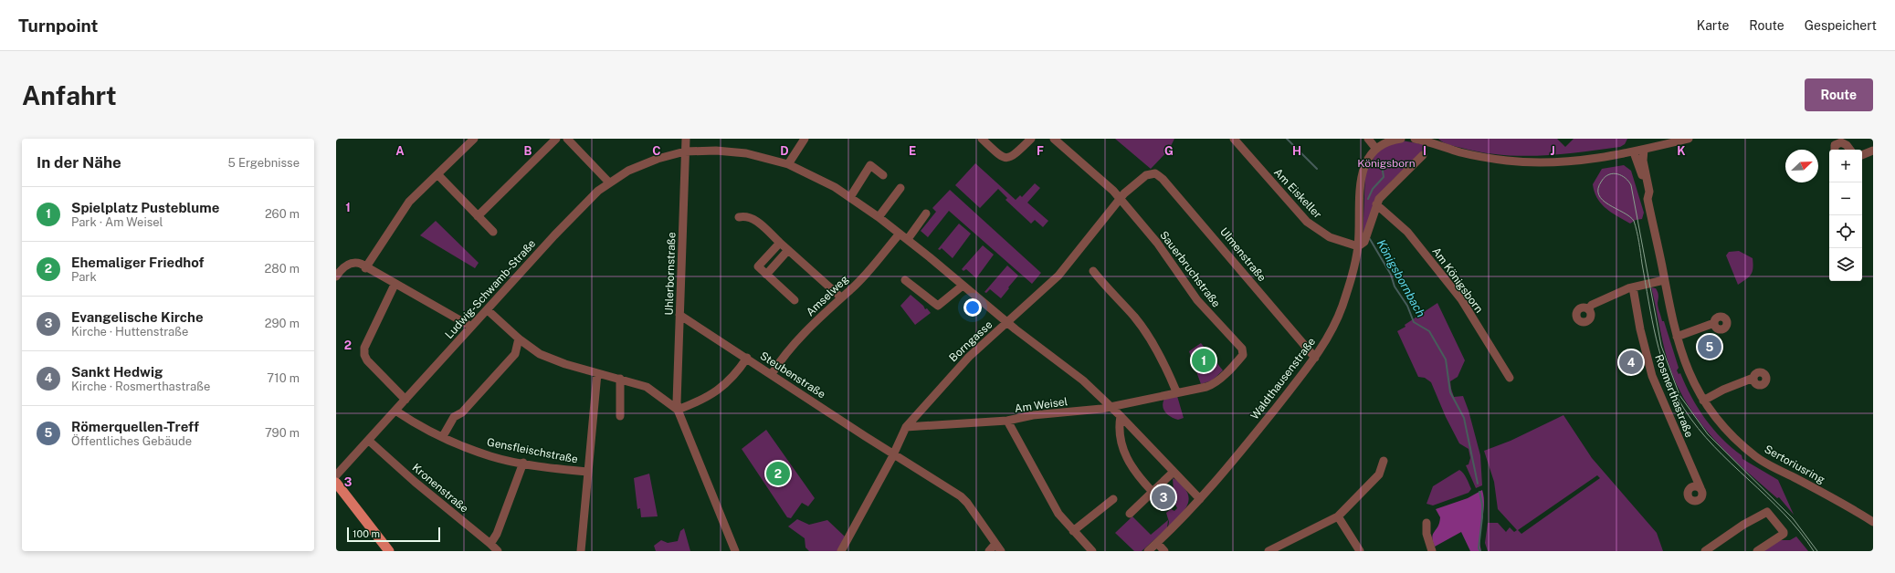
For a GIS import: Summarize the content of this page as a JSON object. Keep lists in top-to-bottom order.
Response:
{
  "streets": {
    "street": [
      "Am Eiskeller",
      "Ulmenstraße",
      "Sauerbruchstraße",
      "Uhlerbornstraße",
      "Am Königsborn",
      "Ludwig-Schwamb-Straße",
      "Amselweg",
      "Borngasse",
      "Steubenstraße",
      "Waldthausenstraße",
      "Rosmerthastraße",
      "Am Weisel",
      "Gensfleischstraße",
      "Sertoriusring",
      "Kronenstraße"
    ]
  },
  "crossings": [
    ["Am Eiskeller", "Waldthausenstraße"],
    ["Ulmenstraße", "Borngasse"],
    ["Ulmenstraße", "Waldthausenstraße"],
    ["Sauerbruchstraße", "Borngasse"],
    ["Sauerbruchstraße", "Am Weisel"],
    ["Uhlerbornstraße", "Ludwig-Schwamb-Straße"],
    ["Uhlerbornstraße", "Steubenstraße"],
    ["Ludwig-Schwamb-Straße", "Amselweg"],
    ["Ludwig-Schwamb-Straße", "Borngasse"],
    ["Ludwig-Schwamb-Straße", "Waldthausenstraße"],
    ["Ludwig-Schwamb-Straße", "Am Weisel"],
    ["Ludwig-Schwamb-Straße", "Gensfleischstraße"],
    ["Ludwig-Schwamb-Straße", "Kronenstraße"],
    ["Amselweg", "Steubenstraße"],
    ["Borngasse", "Steubenstraße"],
    ["Borngasse", "Am Weisel"]
  ],
  "water": ["Königsbornbach"],
  "parks": ["Königsborn"],
  "scale_bar": "100 m",
  "north": "top right",
  "page": {
    "header": "Turnpoint",
    "nav": ["Karte", "Route", "Gespeichert"],
    "buttons": "Route",
    "title": "Anfahrt",
    "heading": ["In der Nähe", "5 Ergebnisse"],
    "map_buttons": ["+", "−"],
    "list": [
      {
        "mark": "1",
        "name": "Spielplatz Pusteblume",
        "note": "Park · Am Weisel",
        "value": "260 m"
      },
      {
        "mark": "2",
        "name": "Ehemaliger Friedhof",
        "note": "Park",
        "value": "280 m"
      },
      {
        "mark": "3",
        "name": "Evangelische Kirche",
        "note": "Kirche · Huttenstraße",
        "value": "290 m"
      },
      {
        "mark": "4",
        "name": "Sankt Hedwig",
        "note": "Kirche · Rosmerthastraße",
        "value": "710 m"
      },
      {
        "mark": "5",
        "name": "Römerquellen-Treff",
        "note": "Öffentliches Gebäude",
        "value": "790 m"
      }
    ],
    "pins": [
      "5",
      "1",
      "4",
      "2",
      "3"
    ],
    "scale": "100 m"
  },
  "grid": {
    "columns": [
      "A",
      "B",
      "C",
      "D",
      "E",
      "F",
      "G",
      "H",
      "I",
      "J",
      "K"
    ],
    "rows": ["1", "2", "3"]
  }
}
